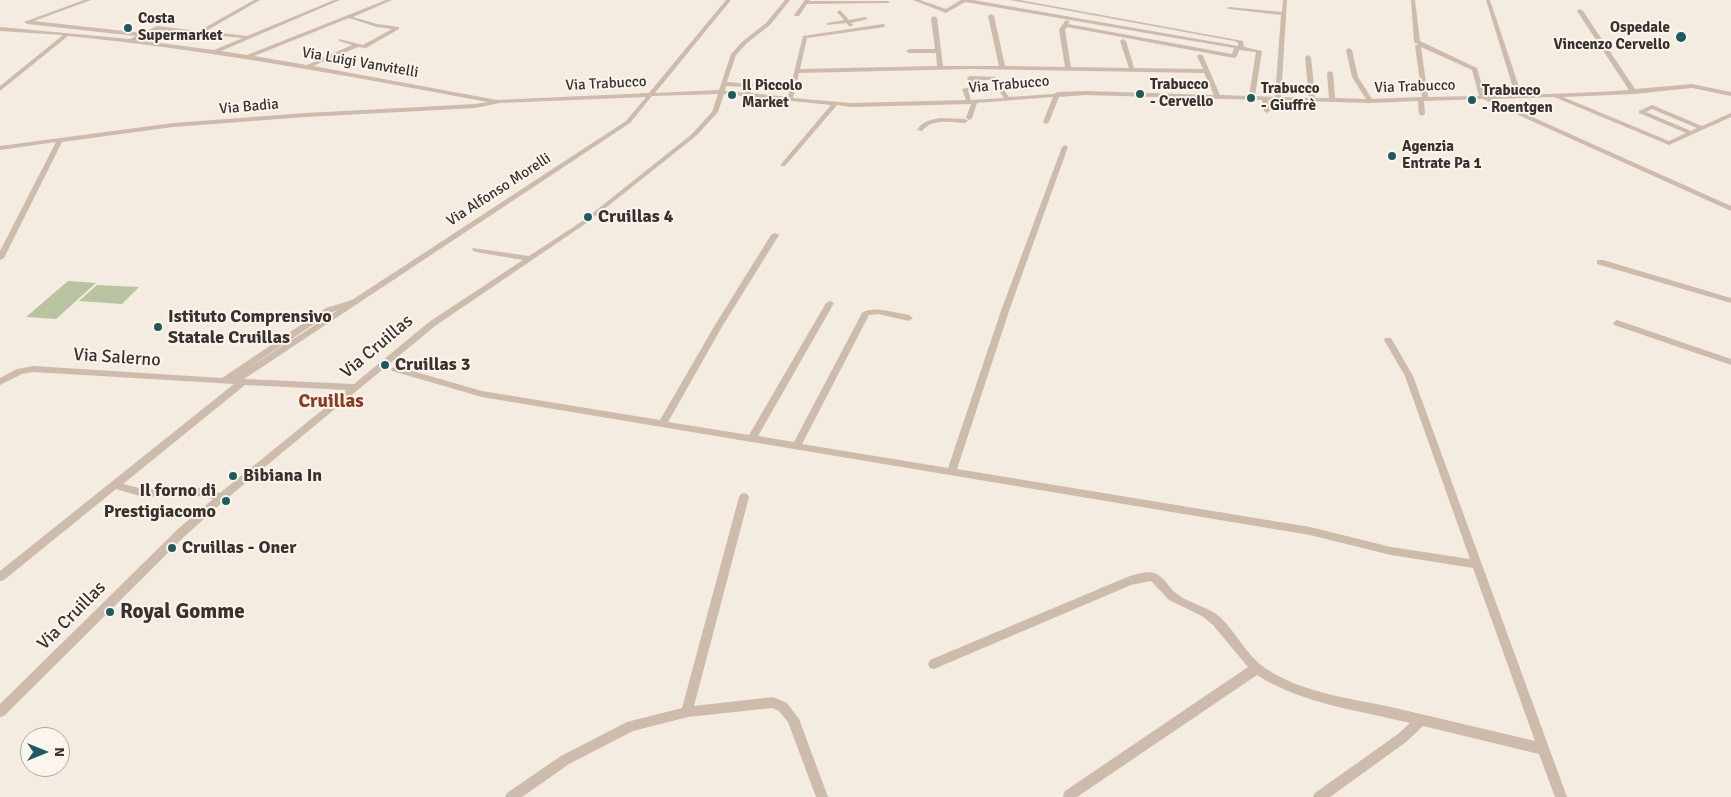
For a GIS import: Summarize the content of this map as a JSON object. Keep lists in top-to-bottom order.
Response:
{
  "streets": {
    "street": [
      "Via Luigi Vanvitelli",
      "Via Trabucco",
      "Via Badia",
      "Via Alfonso Morelli",
      "Via Cruillas",
      "Via Salerno"
    ]
  },
  "crossings": [
    ["Via Luigi Vanvitelli", "Via Trabucco"],
    ["Via Luigi Vanvitelli", "Via Badia"],
    ["Via Trabucco", "Via Badia"],
    ["Via Trabucco", "Via Alfonso Morelli"],
    ["Via Trabucco", "Via Cruillas"],
    ["Via Alfonso Morelli", "Via Salerno"],
    ["Via Cruillas", "Via Salerno"]
  ],
  "districts": ["Cruillas"],
  "places": [
    "Costa Supermarket",
    "Ospedale Vincenzo Cervello",
    "Trabucco - Cervello",
    "Il Piccolo Market",
    "Trabucco - Giuffrè",
    "Trabucco - Roentgen",
    "Agenzia Entrate Pa 1",
    "Cruillas 4",
    "Istituto Comprensivo Statale Cruillas",
    "Cruillas 3",
    "Bibiana In",
    "Il forno di Prestigiacomo",
    "Cruillas - Oner",
    "Royal Gomme"
  ],
  "north": "right"
}
